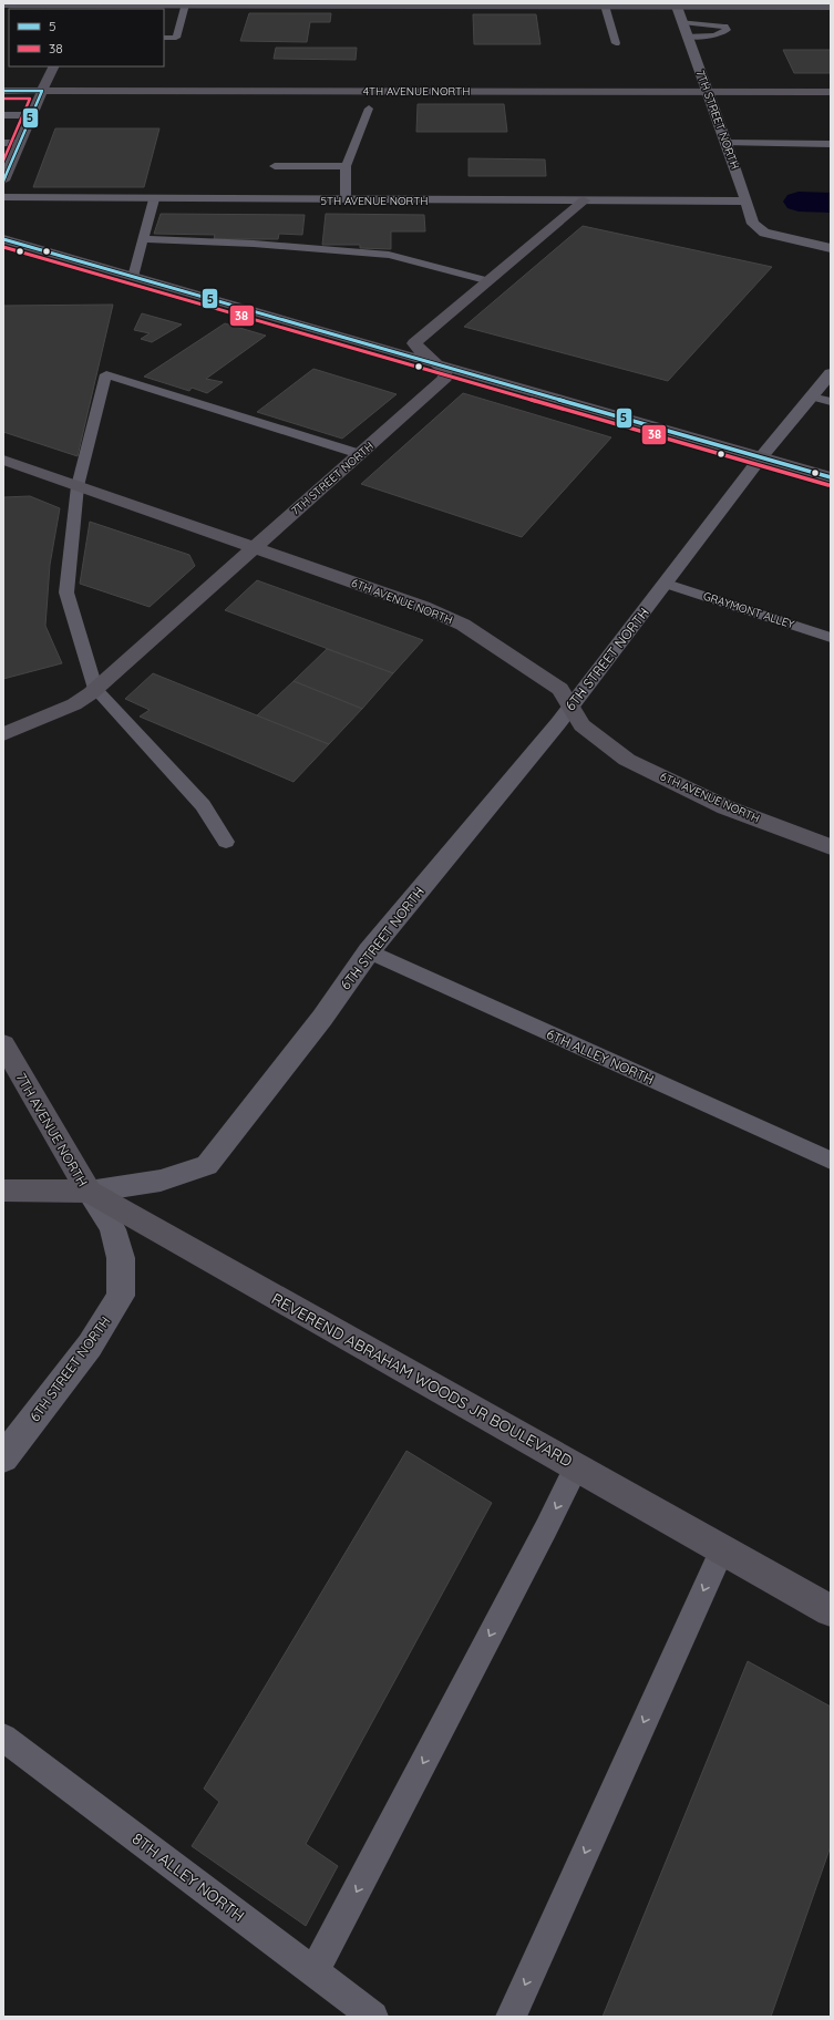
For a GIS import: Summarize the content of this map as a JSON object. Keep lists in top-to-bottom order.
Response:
{
  "streets": {
    "main road": ["4TH AVENUE NORTH"],
    "street": [
      "7TH STREET NORTH",
      "5TH AVENUE NORTH",
      "6TH AVENUE NORTH",
      "6TH STREET NORTH",
      "7TH AVENUE NORTH",
      "REVEREND ABRAHAM WOODS JR BOULEVARD"
    ],
    "lane": ["GRAYMONT ALLEY", "6TH ALLEY NORTH", "8TH ALLEY NORTH"]
  },
  "crossings": [
    ["4TH AVENUE NORTH", "7TH STREET NORTH"],
    ["7TH STREET NORTH", "5TH AVENUE NORTH"],
    ["7TH STREET NORTH", "6TH AVENUE NORTH"],
    ["6TH AVENUE NORTH", "6TH STREET NORTH"],
    ["GRAYMONT ALLEY", "6TH STREET NORTH"],
    ["6TH STREET NORTH", "6TH ALLEY NORTH"],
    ["6TH STREET NORTH", "7TH AVENUE NORTH"],
    ["6TH STREET NORTH", "REVEREND ABRAHAM WOODS JR BOULEVARD"],
    ["7TH AVENUE NORTH", "REVEREND ABRAHAM WOODS JR BOULEVARD"]
  ],
  "lines": ["transit line 5", "transit line 38"],
  "legend": ["5", "38"]
}
